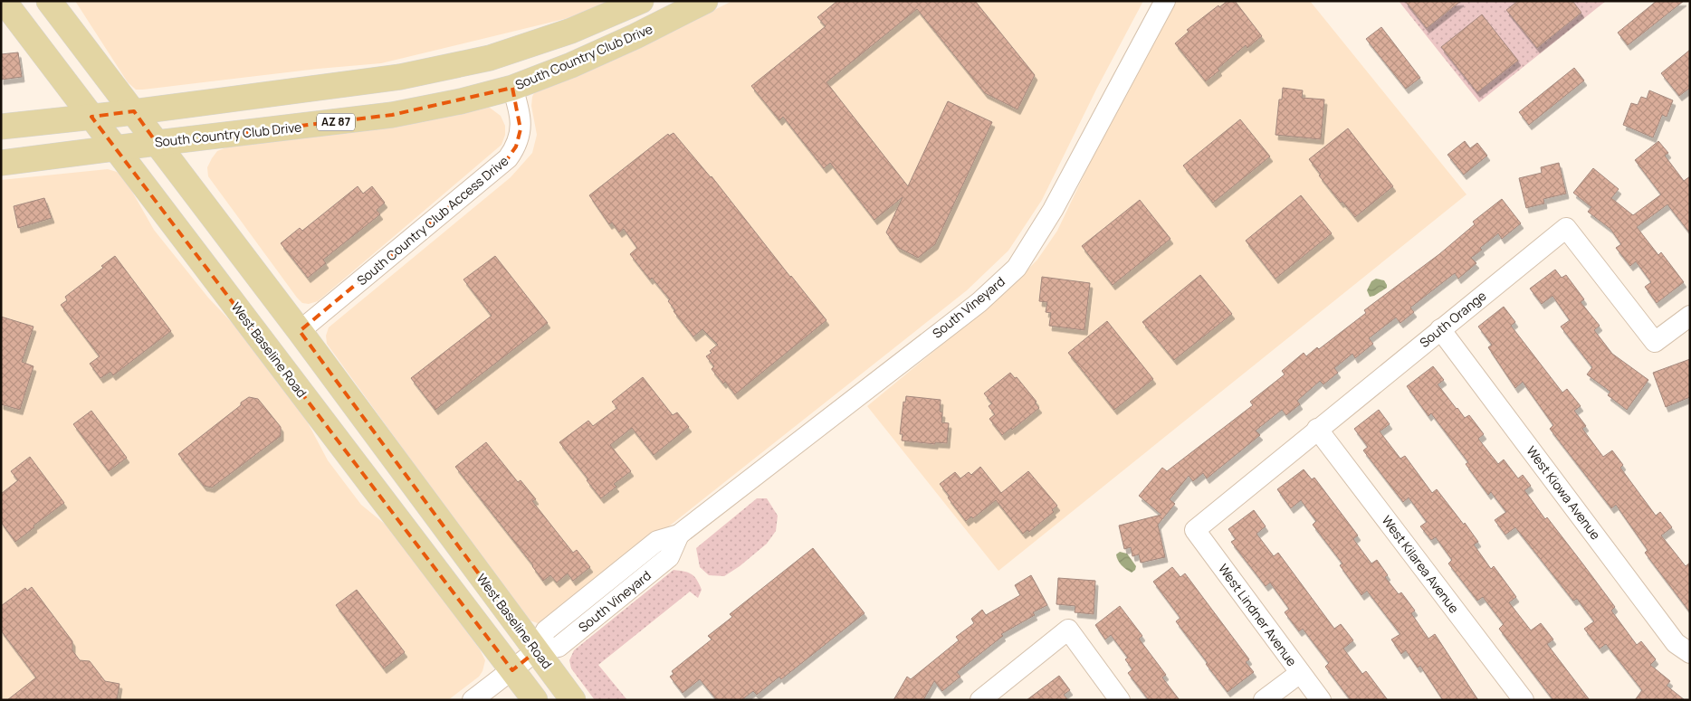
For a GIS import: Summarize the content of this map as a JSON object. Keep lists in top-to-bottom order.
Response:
{
  "streets": {
    "main road": ["South Country Club Drive", "AZ 87", "West Baseline Road"],
    "street": [
      "South Country Club Access Drive",
      "South Vineyard",
      "South Orange",
      "West Kiowa Avenue",
      "West Kilarea Avenue",
      "West Lindner Avenue"
    ]
  },
  "crossings": [
    ["South Country Club Drive", "South Country Club Access Drive"],
    ["South Country Club Drive", "West Baseline Road"],
    ["South Country Club Access Drive", "West Baseline Road"],
    ["South Vineyard", "West Baseline Road"],
    ["South Orange", "West Kiowa Avenue"],
    ["South Orange", "West Kilarea Avenue"],
    ["South Orange", "West Lindner Avenue"]
  ]
}
